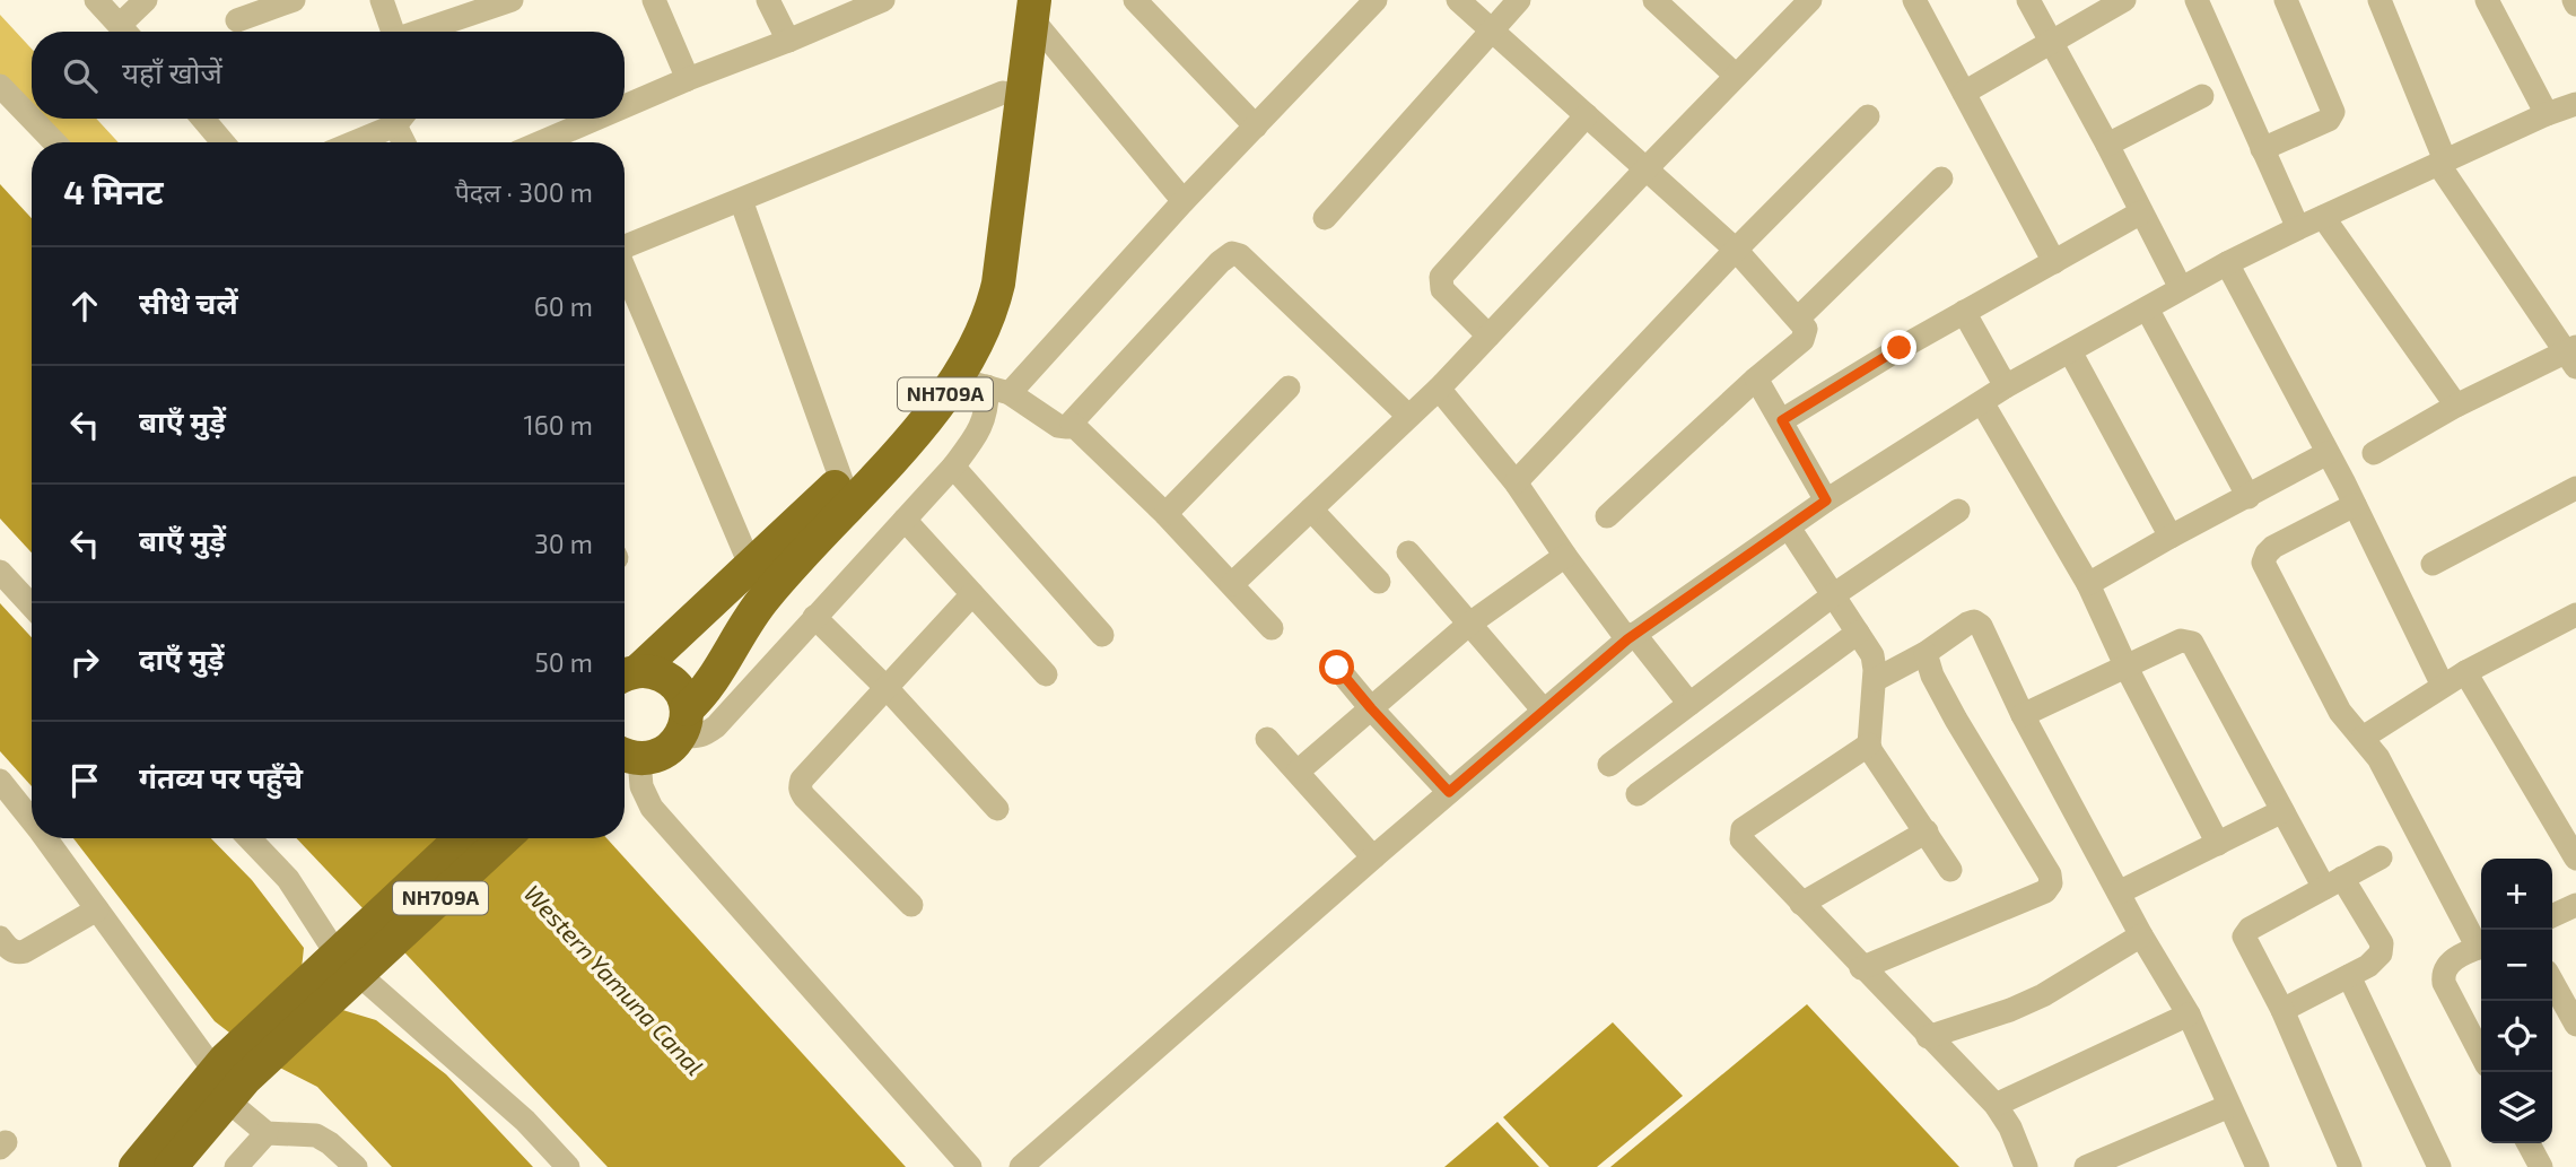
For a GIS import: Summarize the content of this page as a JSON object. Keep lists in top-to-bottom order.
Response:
{
  "streets": {
    "highway": ["NH709A"]
  },
  "water": ["Western Yamuna Canal"],
  "page": {
    "search": "यहाँ खोजें",
    "heading": ["4 मिनट", "पैदल · 300 m"],
    "list": [
      ["सीधे चलें", "60 m"],
      ["बाएँ मुड़ें", "160 m"],
      ["बाएँ मुड़ें", "30 m"],
      ["दाएँ मुड़ें", "50 m"],
      "गंतव्य पर पहुँचे"
    ],
    "map_buttons": ["+", "−"]
  }
}
